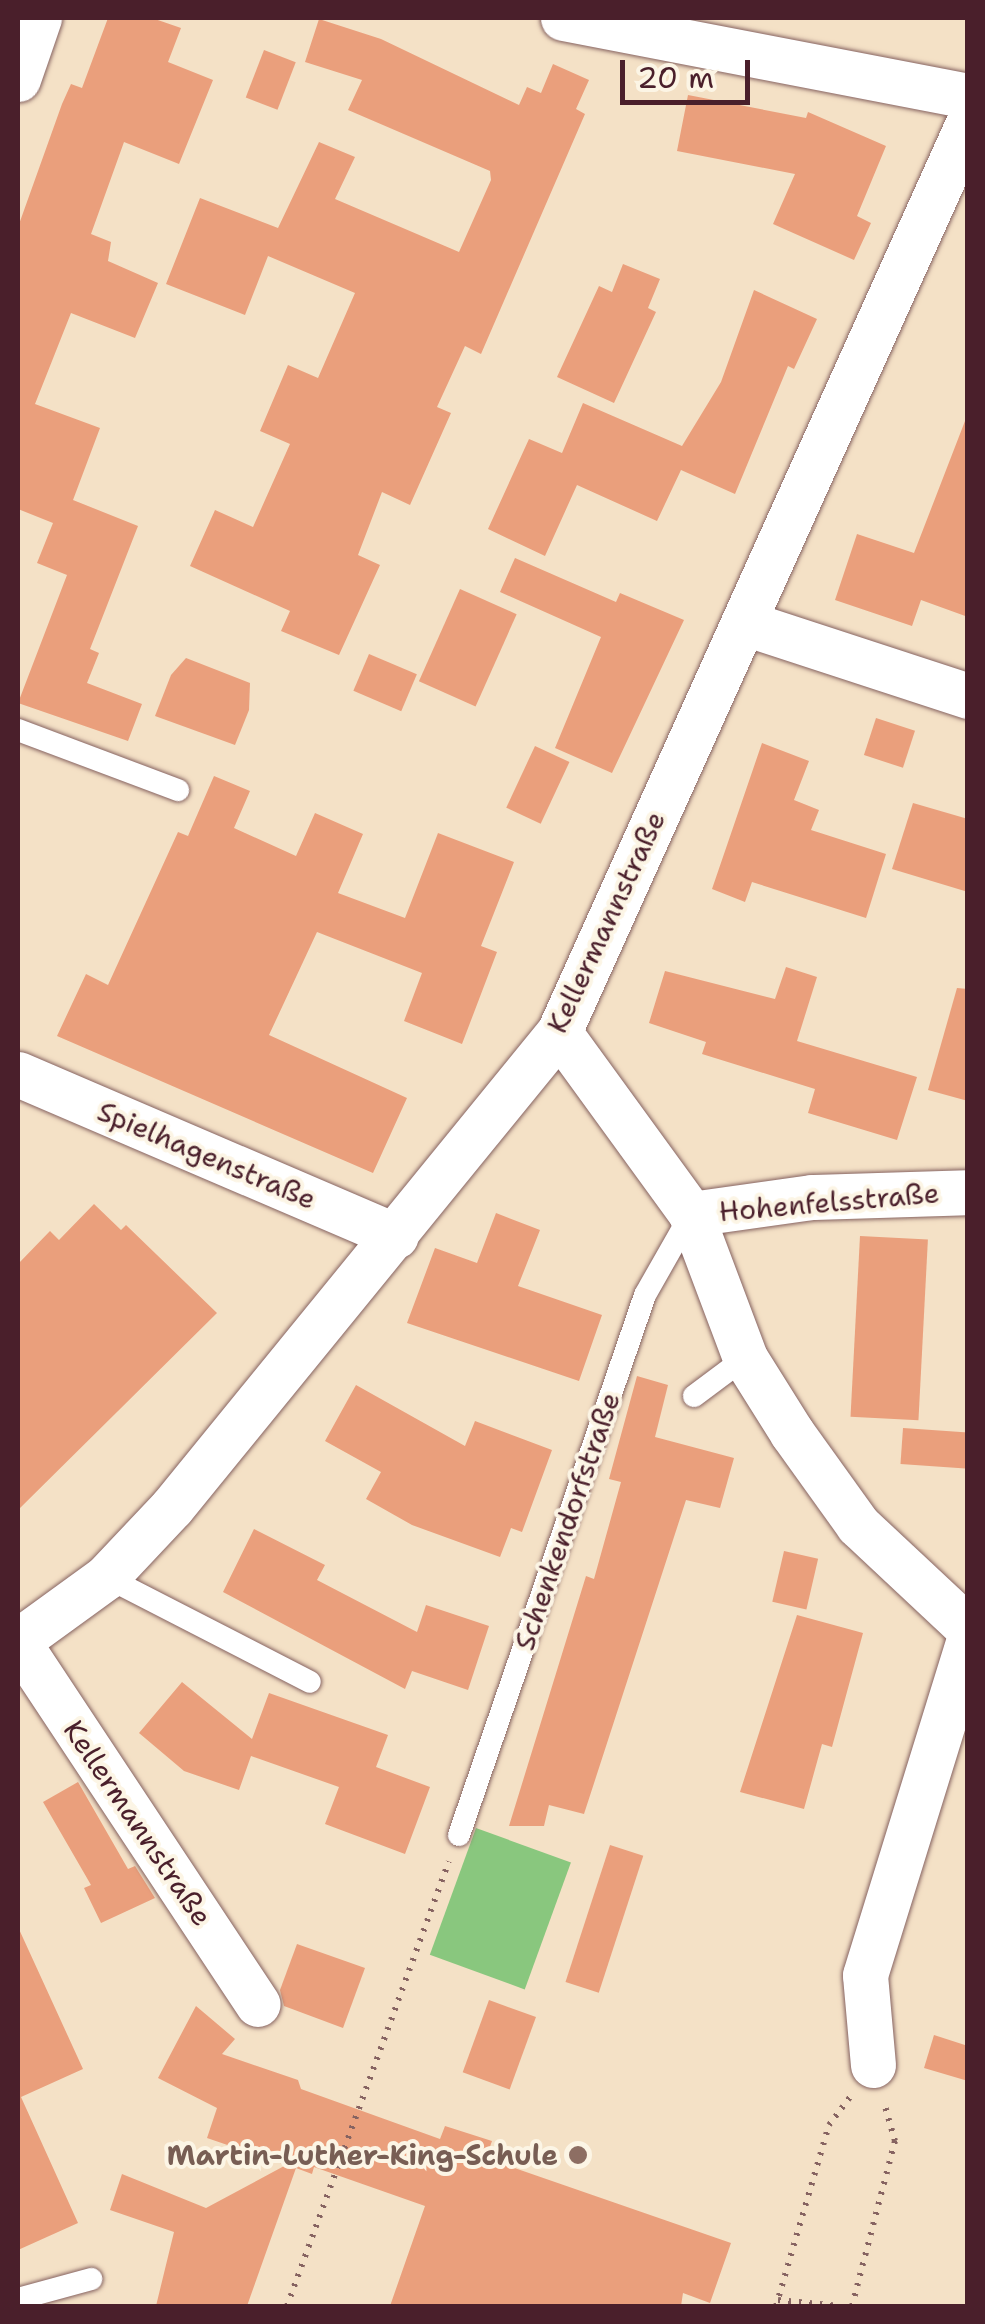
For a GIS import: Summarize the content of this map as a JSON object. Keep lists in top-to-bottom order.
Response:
{
  "streets": {
    "street": ["Kellermannstraße", "Spielhagenstraße", "Hohenfelsstraße"],
    "lane": ["Schenkendorfstraße"]
  },
  "crossings": [
    ["Kellermannstraße", "Spielhagenstraße"],
    ["Hohenfelsstraße", "Schenkendorfstraße"]
  ],
  "places": ["Martin-Luther-King-Schule"],
  "scale_bar": "20 m"
}
